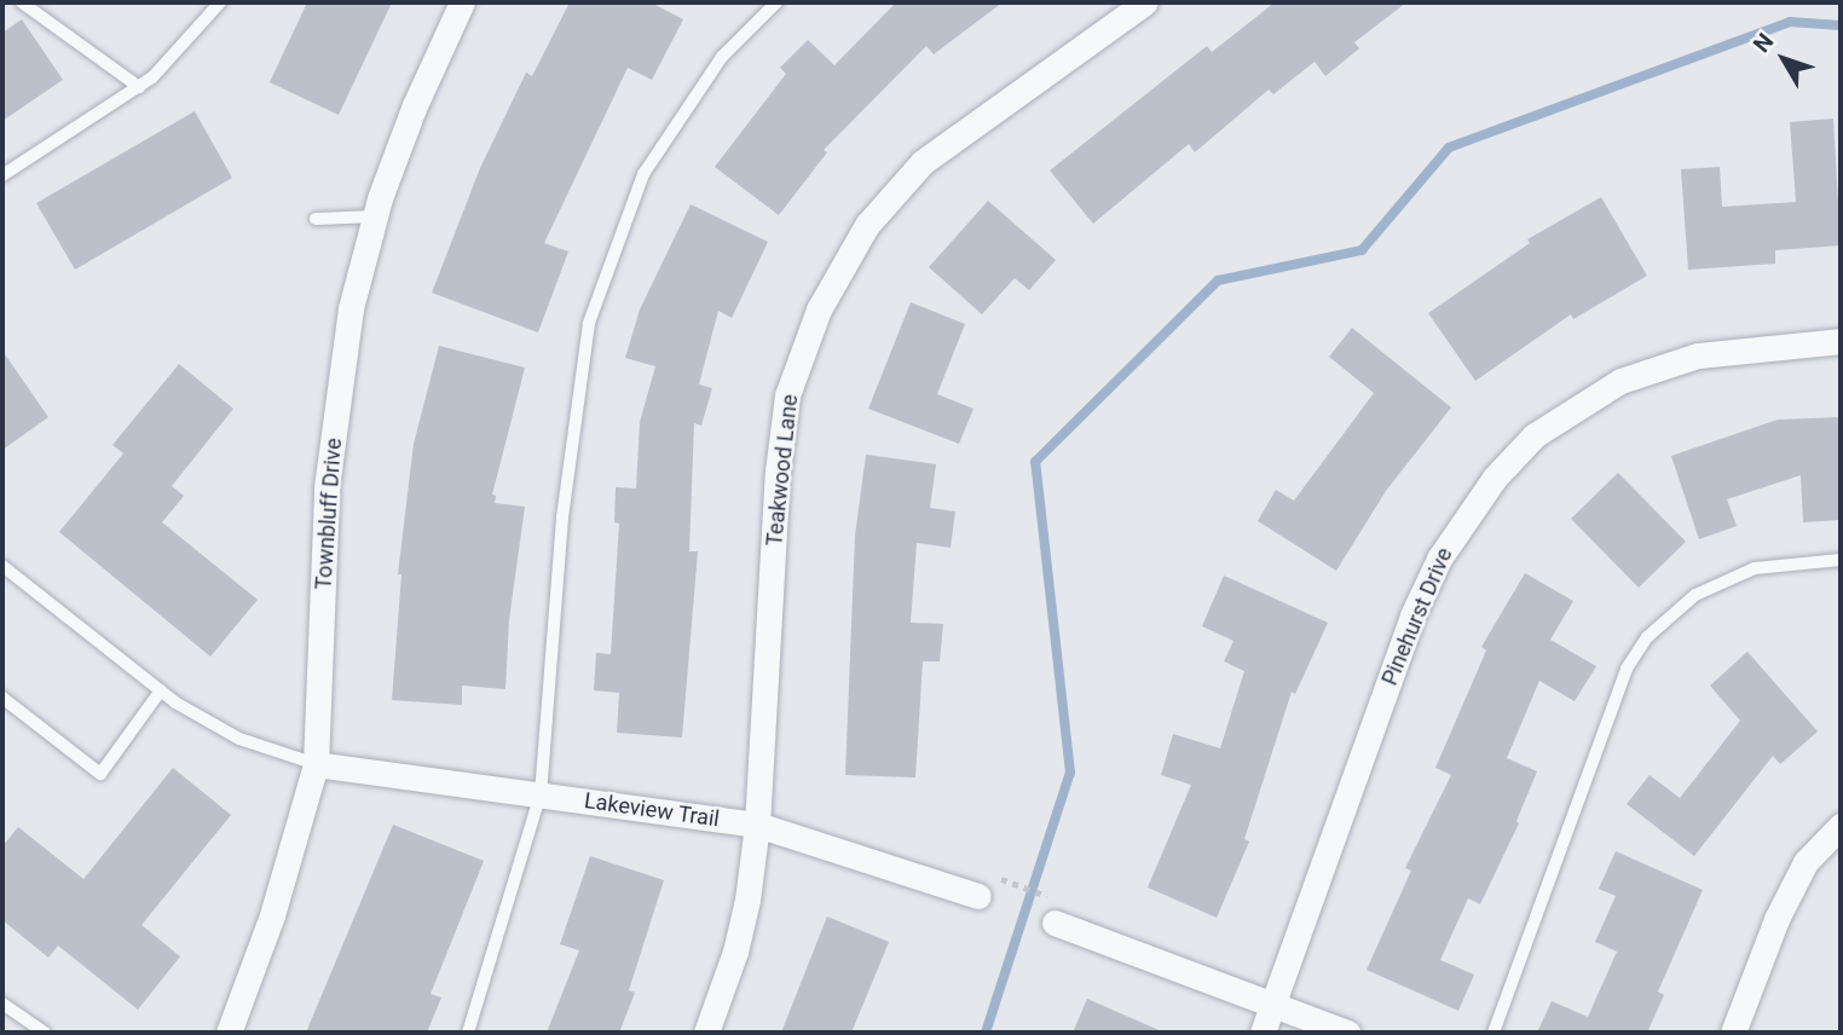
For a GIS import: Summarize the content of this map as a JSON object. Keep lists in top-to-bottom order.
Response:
{
  "streets": {
    "street": [
      "Teakwood Lane",
      "Townbluff Drive",
      "Pinehurst Drive",
      "Lakeview Trail"
    ]
  },
  "crossings": [
    ["Teakwood Lane", "Lakeview Trail"],
    ["Townbluff Drive", "Lakeview Trail"]
  ],
  "north": "top left"
}
